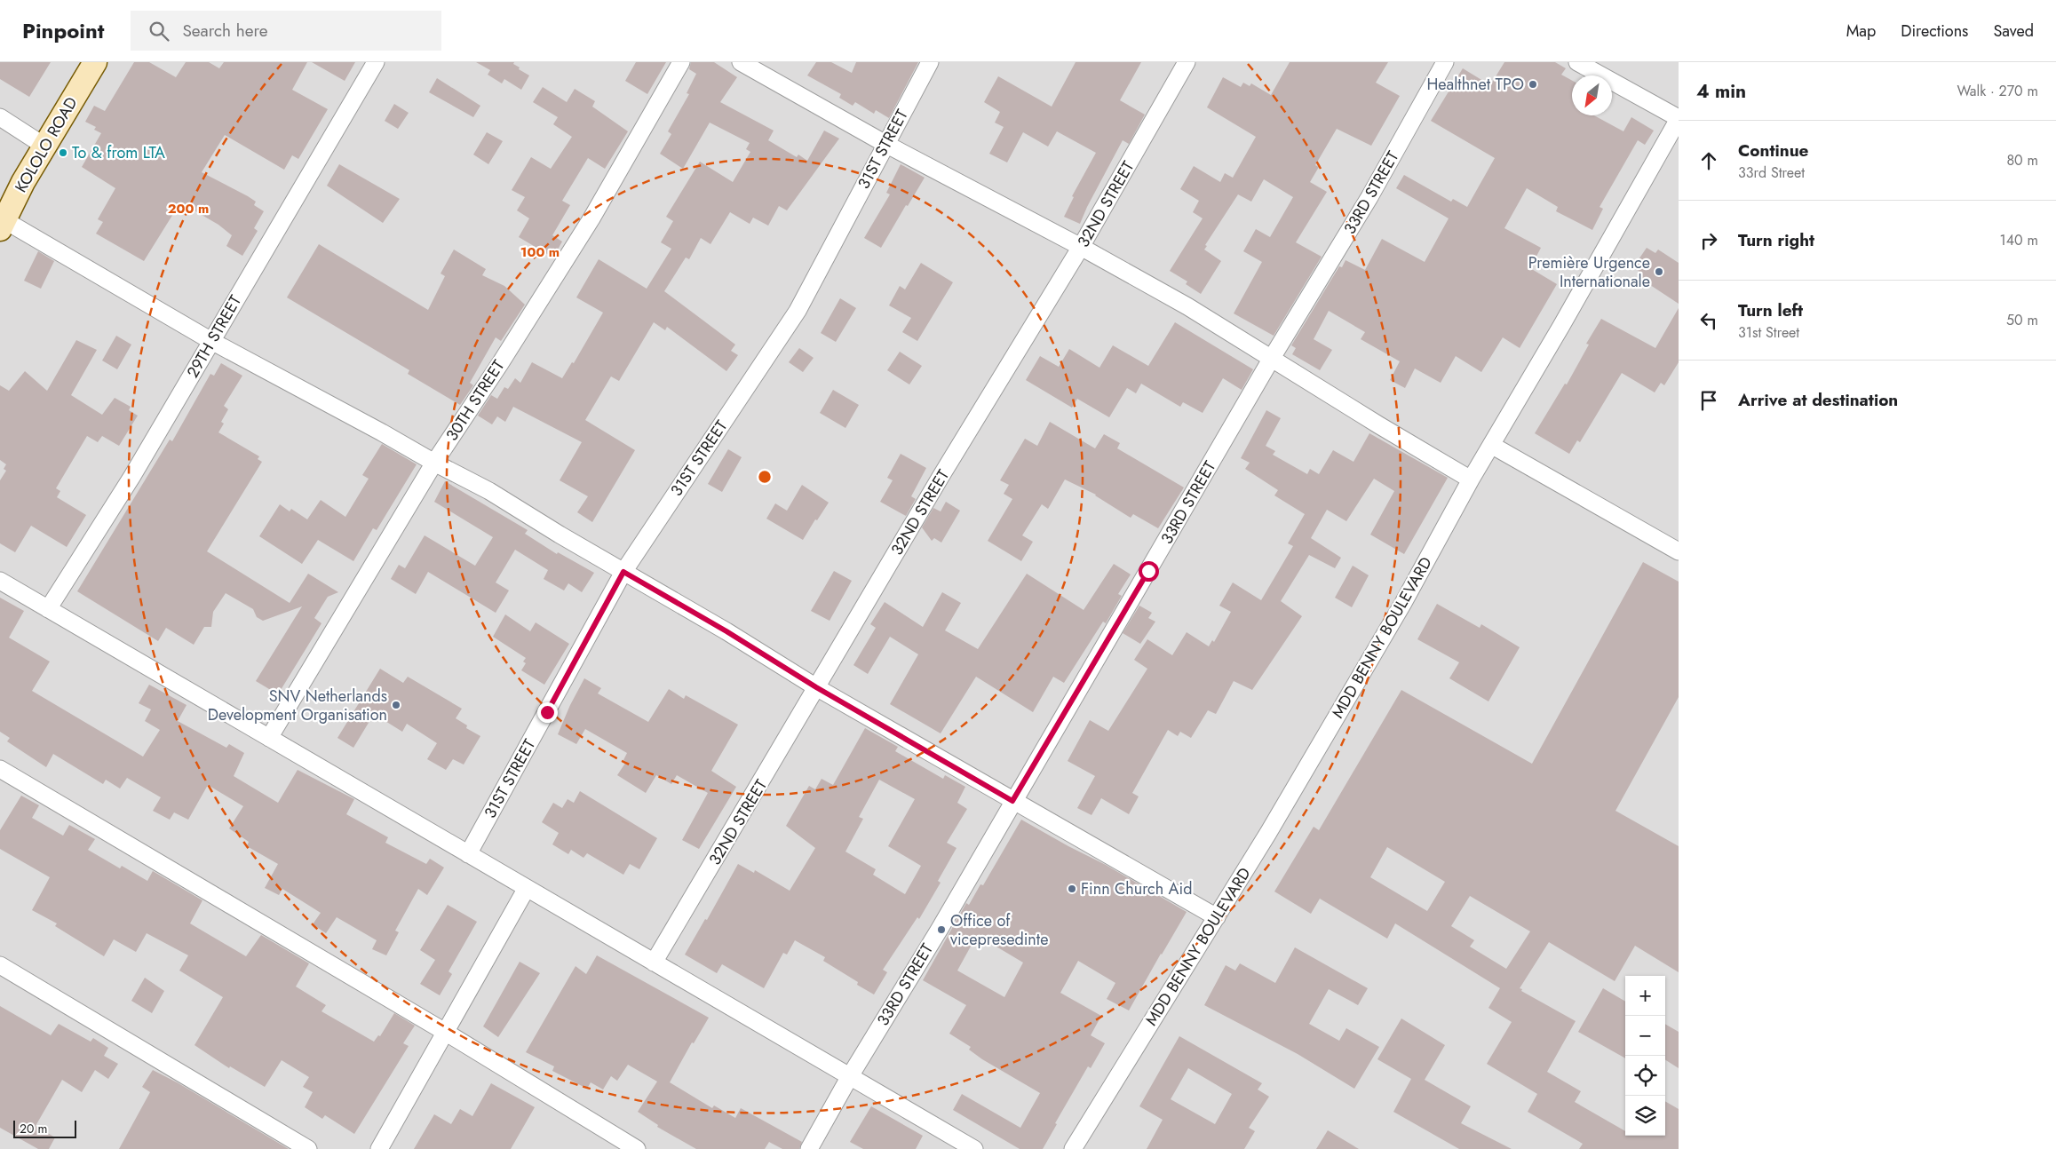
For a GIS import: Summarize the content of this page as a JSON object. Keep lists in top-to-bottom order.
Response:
{
  "streets": {
    "street": [
      "KOLOLO ROAD",
      "31ST STREET",
      "33RD STREET",
      "32ND STREET",
      "29TH STREET",
      "30TH STREET",
      "MDD BENNY BOULEVARD"
    ]
  },
  "places": [
    "Healthnet TPO",
    "To & from LTA",
    "Première Urgence Internationale",
    "SNV Netherlands Development Organisation",
    "Finn Church Aid",
    "Office of vicepresedinte"
  ],
  "scale_bar": "20 m",
  "north": "bottom left",
  "page": {
    "header": "Pinpoint",
    "search": "Search here",
    "nav": ["Map", "Directions", "Saved"],
    "heading": ["4 min", "Walk · 270 m"],
    "list": [
      ["Continue", "33rd Street", "80 m"],
      ["Turn right", "140 m"],
      ["Turn left", "31st Street", "50 m"],
      "Arrive at destination"
    ],
    "map_buttons": ["+", "−"],
    "scale": "20 m"
  },
  "rings": ["200 m", "100 m"]
}
